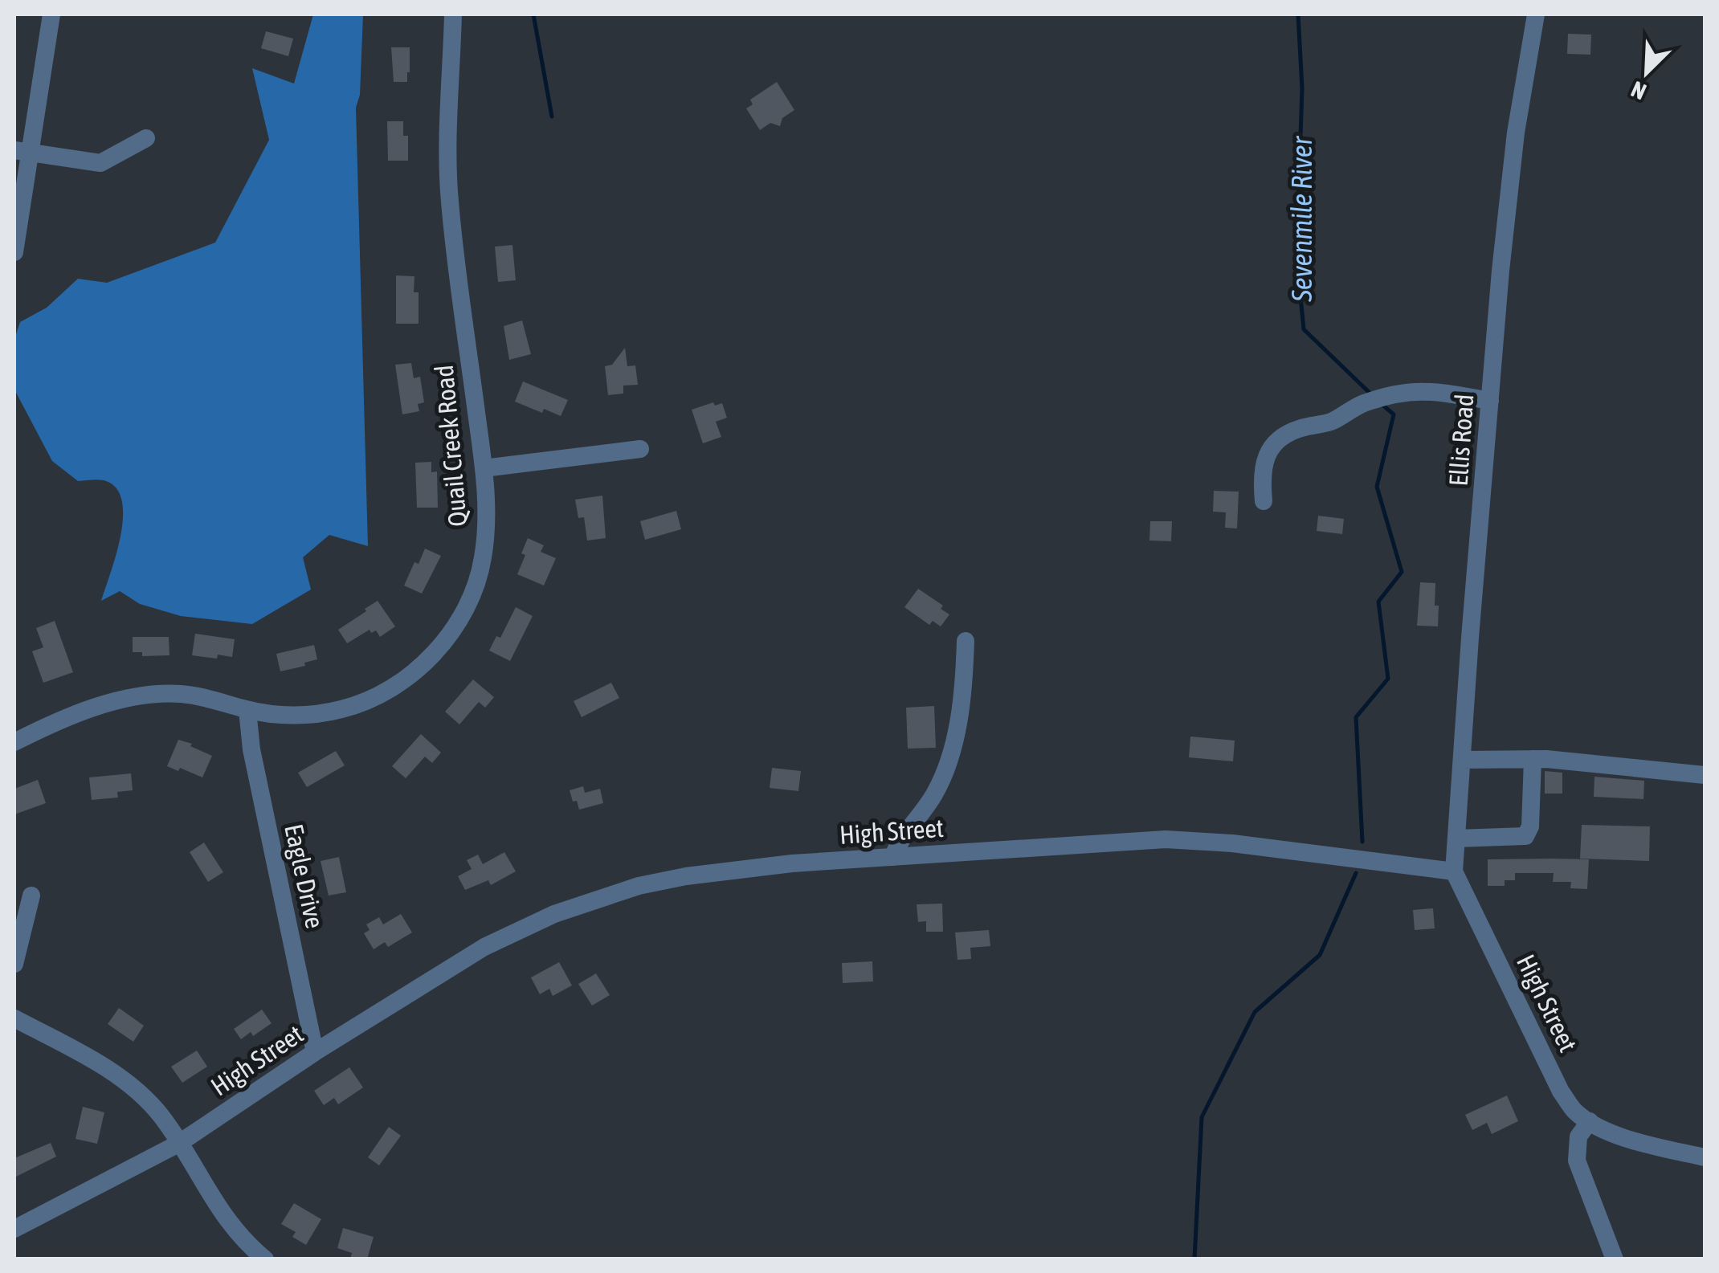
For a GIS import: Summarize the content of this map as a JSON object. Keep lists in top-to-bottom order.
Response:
{
  "streets": {
    "street": [
      "Ellis Road",
      "Quail Creek Road",
      "High Street",
      "Eagle Drive"
    ]
  },
  "crossings": [
    ["Ellis Road", "High Street"],
    ["Quail Creek Road", "Eagle Drive"],
    ["High Street", "Eagle Drive"]
  ],
  "water": ["Sevenmile River"],
  "north": "bottom left"
}
